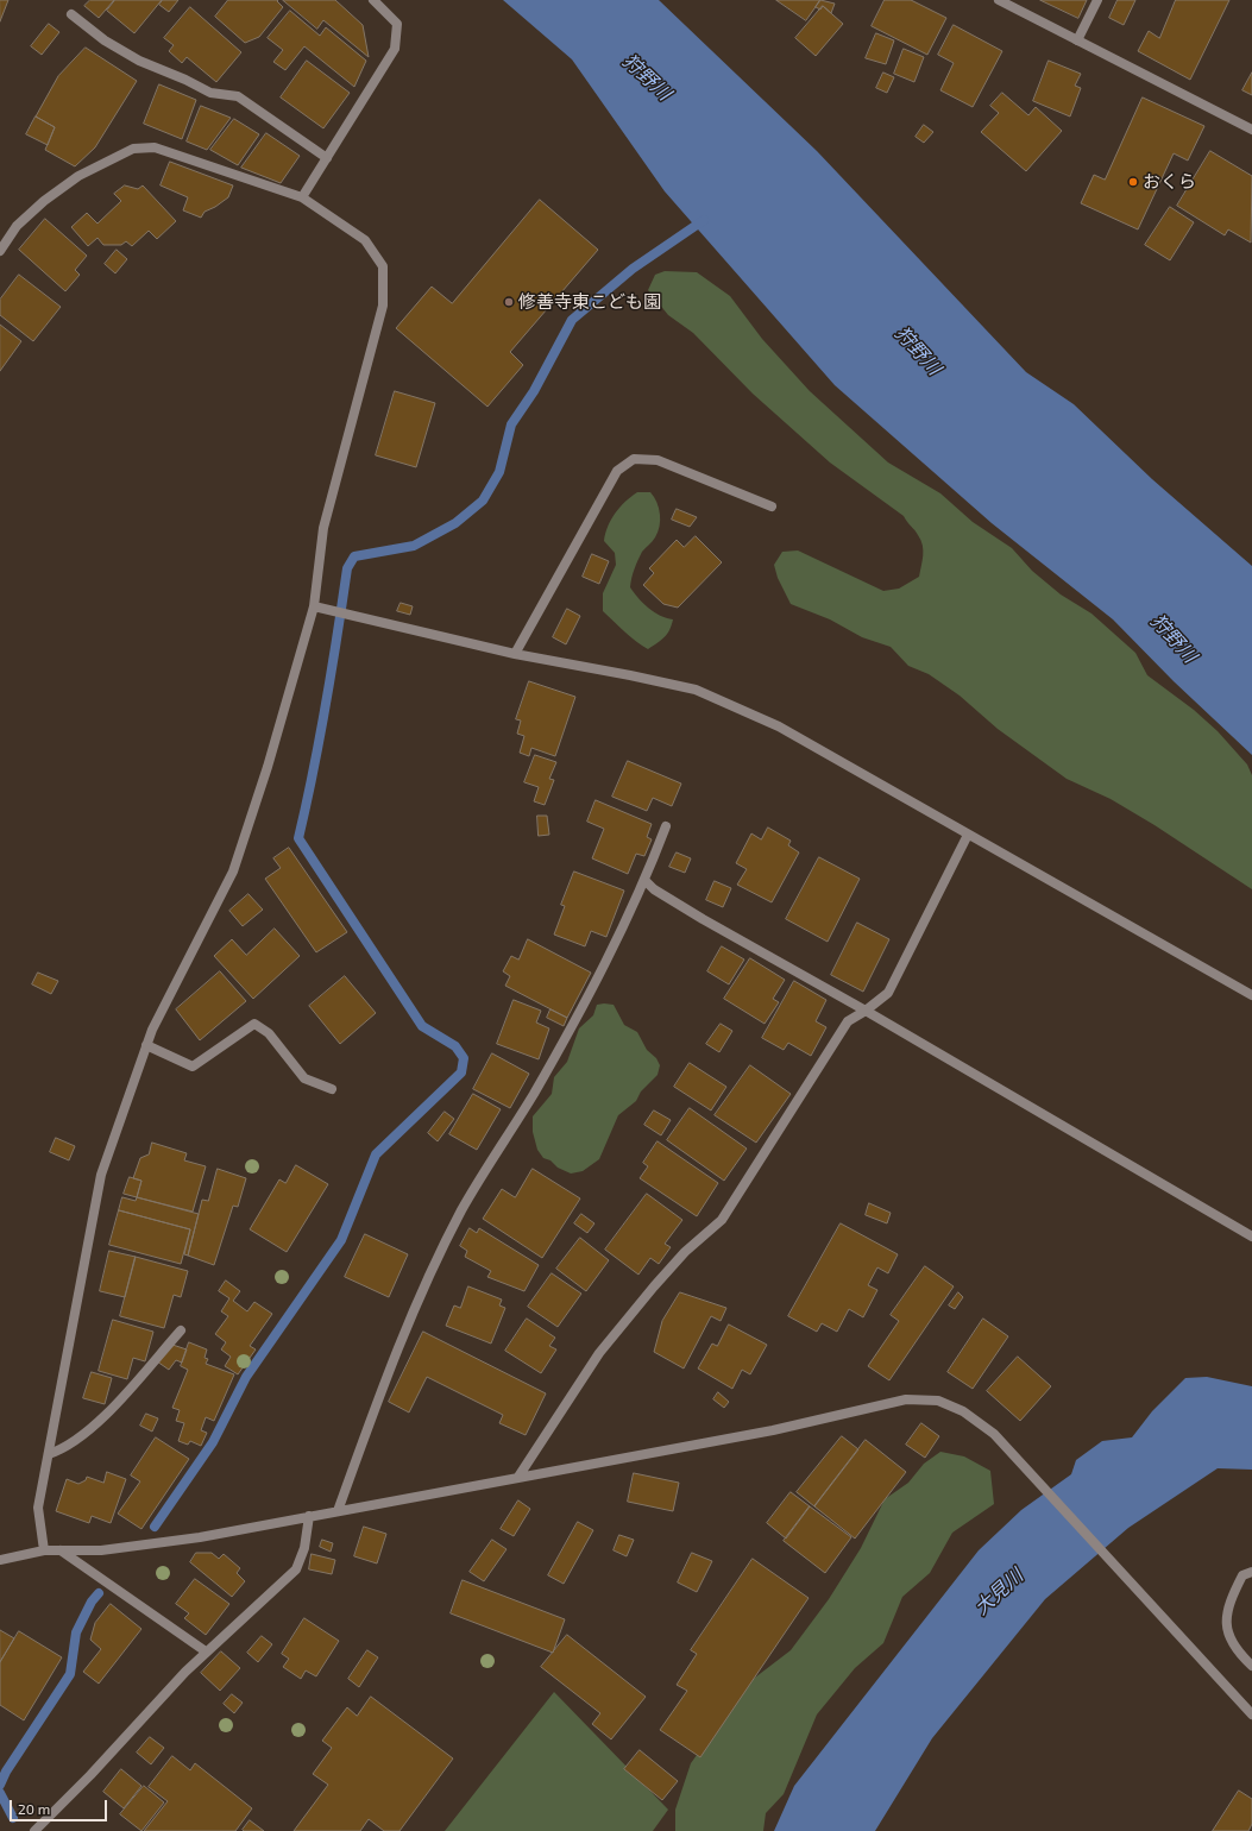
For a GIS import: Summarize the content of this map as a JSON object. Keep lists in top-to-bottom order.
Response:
{
  "water": ["狩野川", "大見川"],
  "places": ["おくら", "修善寺東こども園"],
  "scale_bar": "20 m"
}
